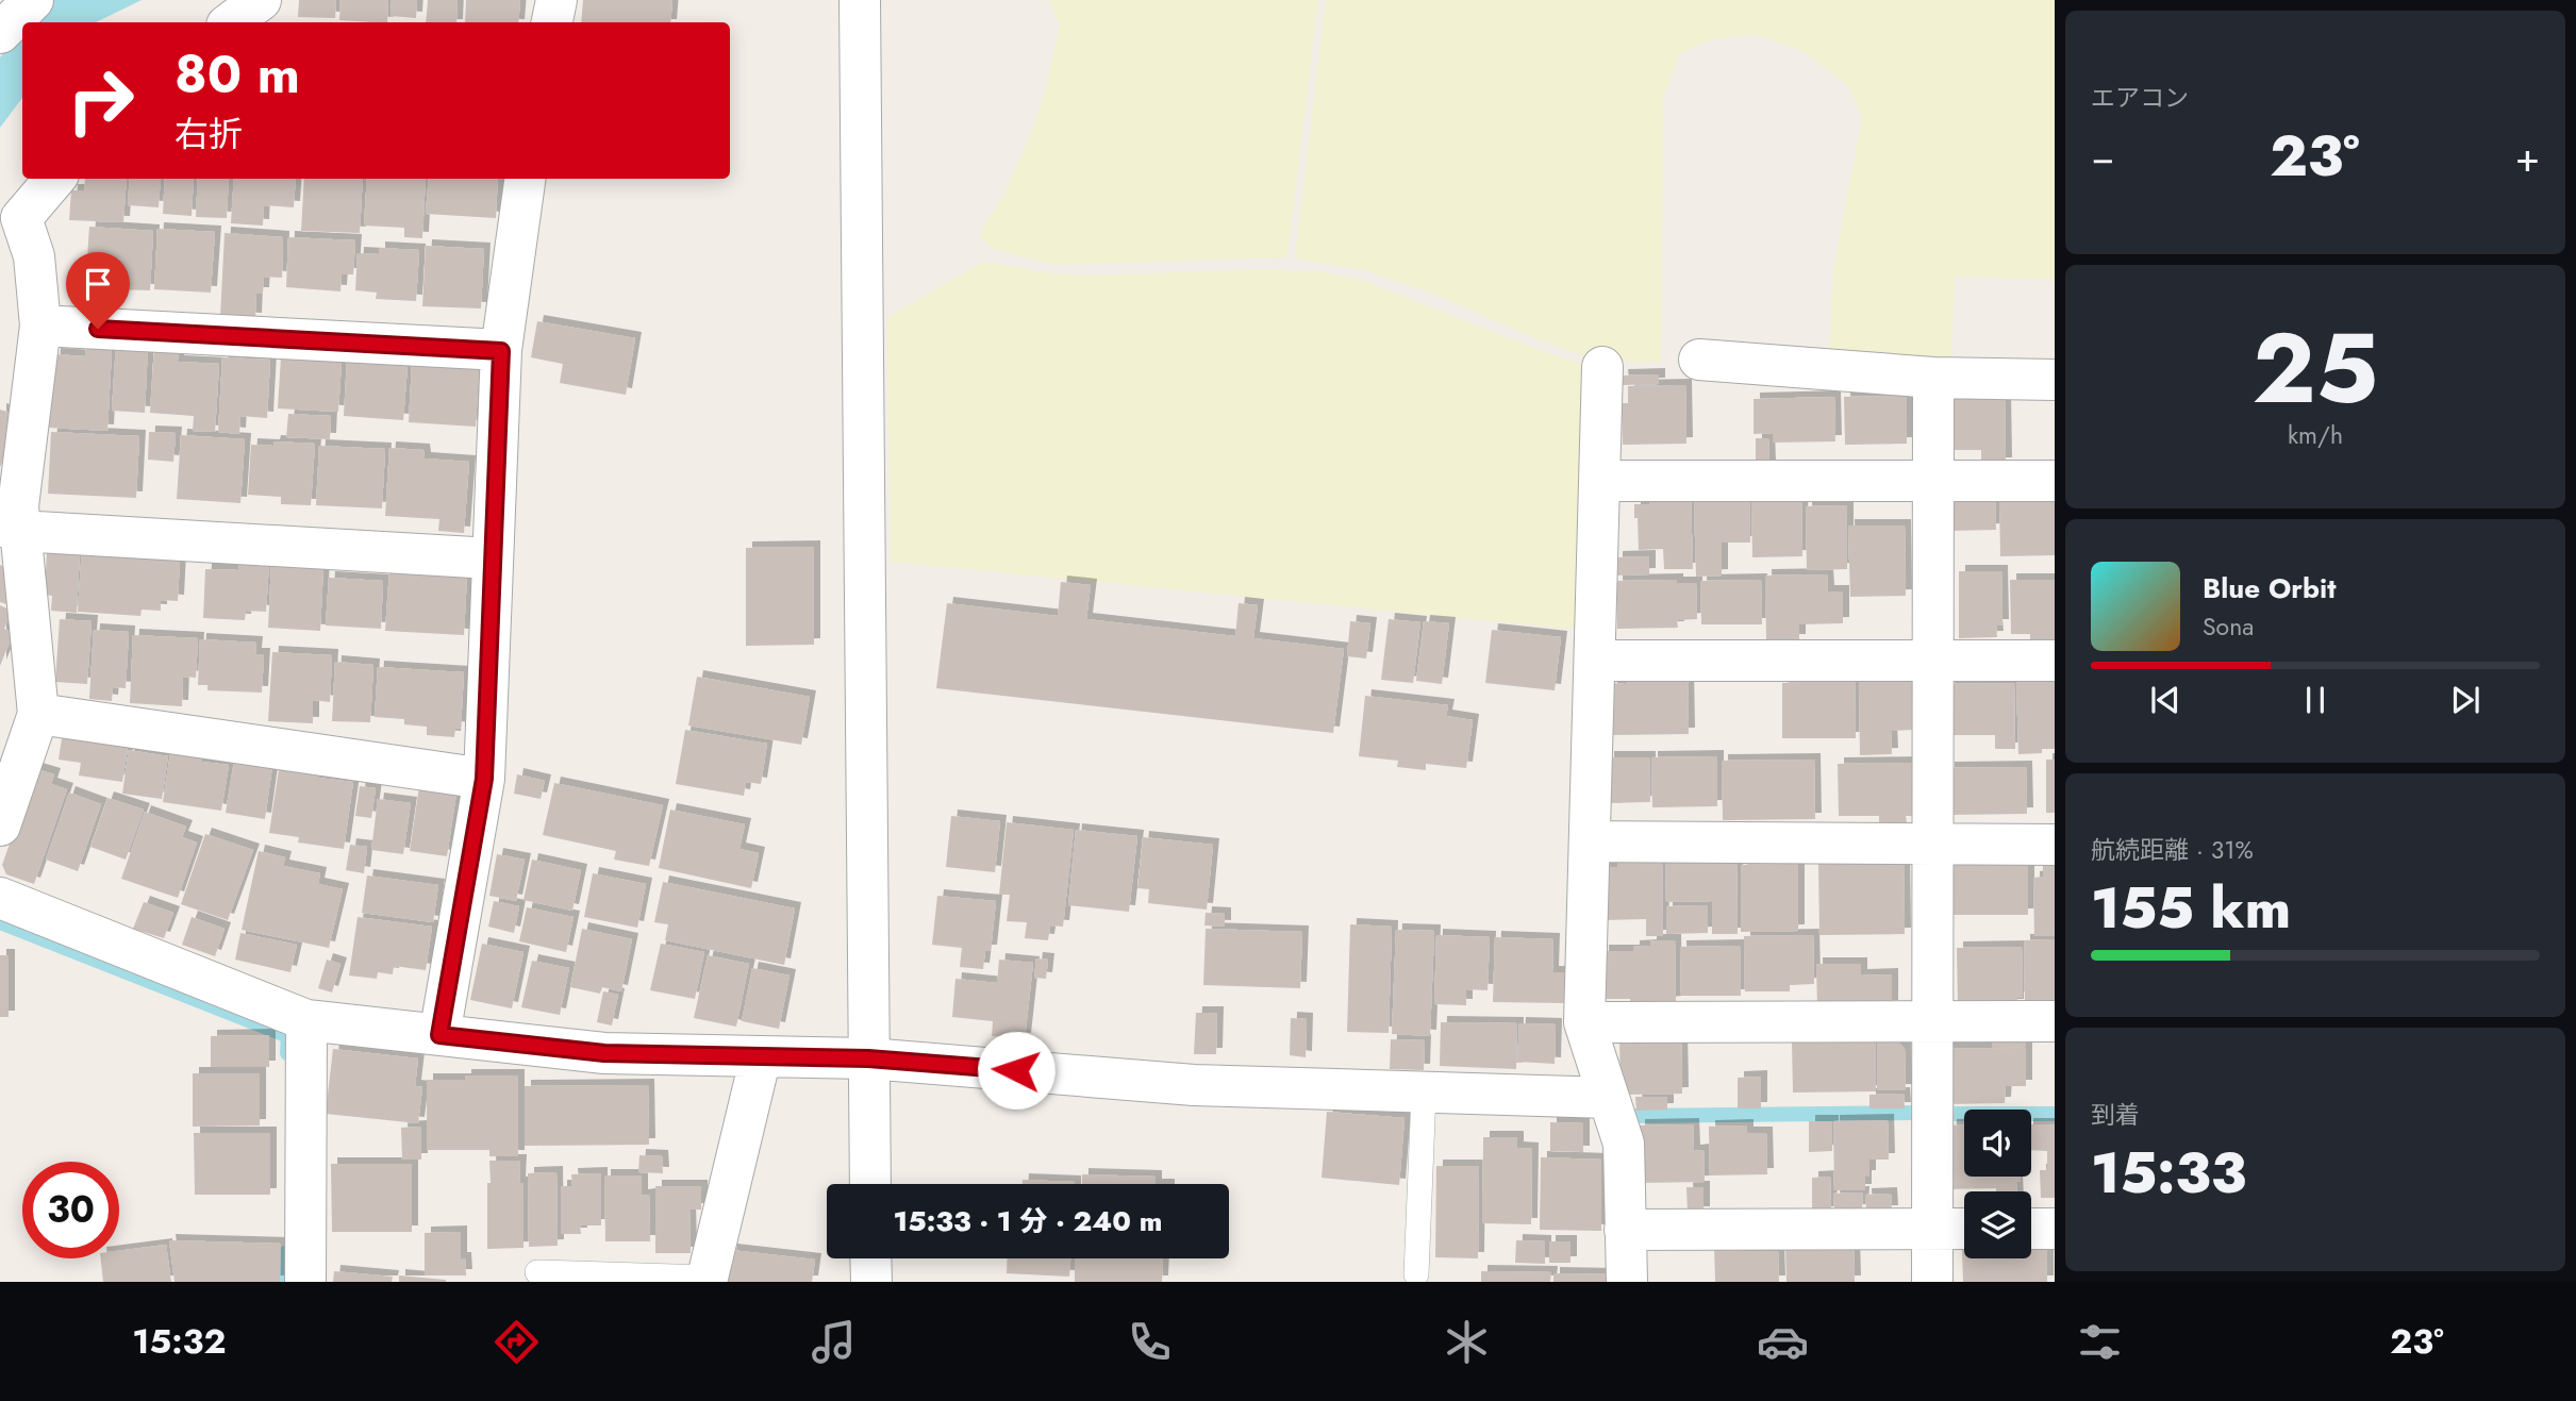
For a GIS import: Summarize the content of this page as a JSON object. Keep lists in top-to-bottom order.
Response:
{
  "page": {
    "tile": [
      "エアコン",
      ["25", "km/h"],
      ["航続距離 · 31%", "155 km"],
      ["到着", "15:33"]
    ],
    "turn": ["80 m", "右折"],
    "heat": ["−", "23°", "+"],
    "song": ["Blue Orbit", "Sona"],
    "limit": "30",
    "trip": "15:33 · 1 分 · 240 m",
    "tabs": ["15:32", "23°"]
  }
}
